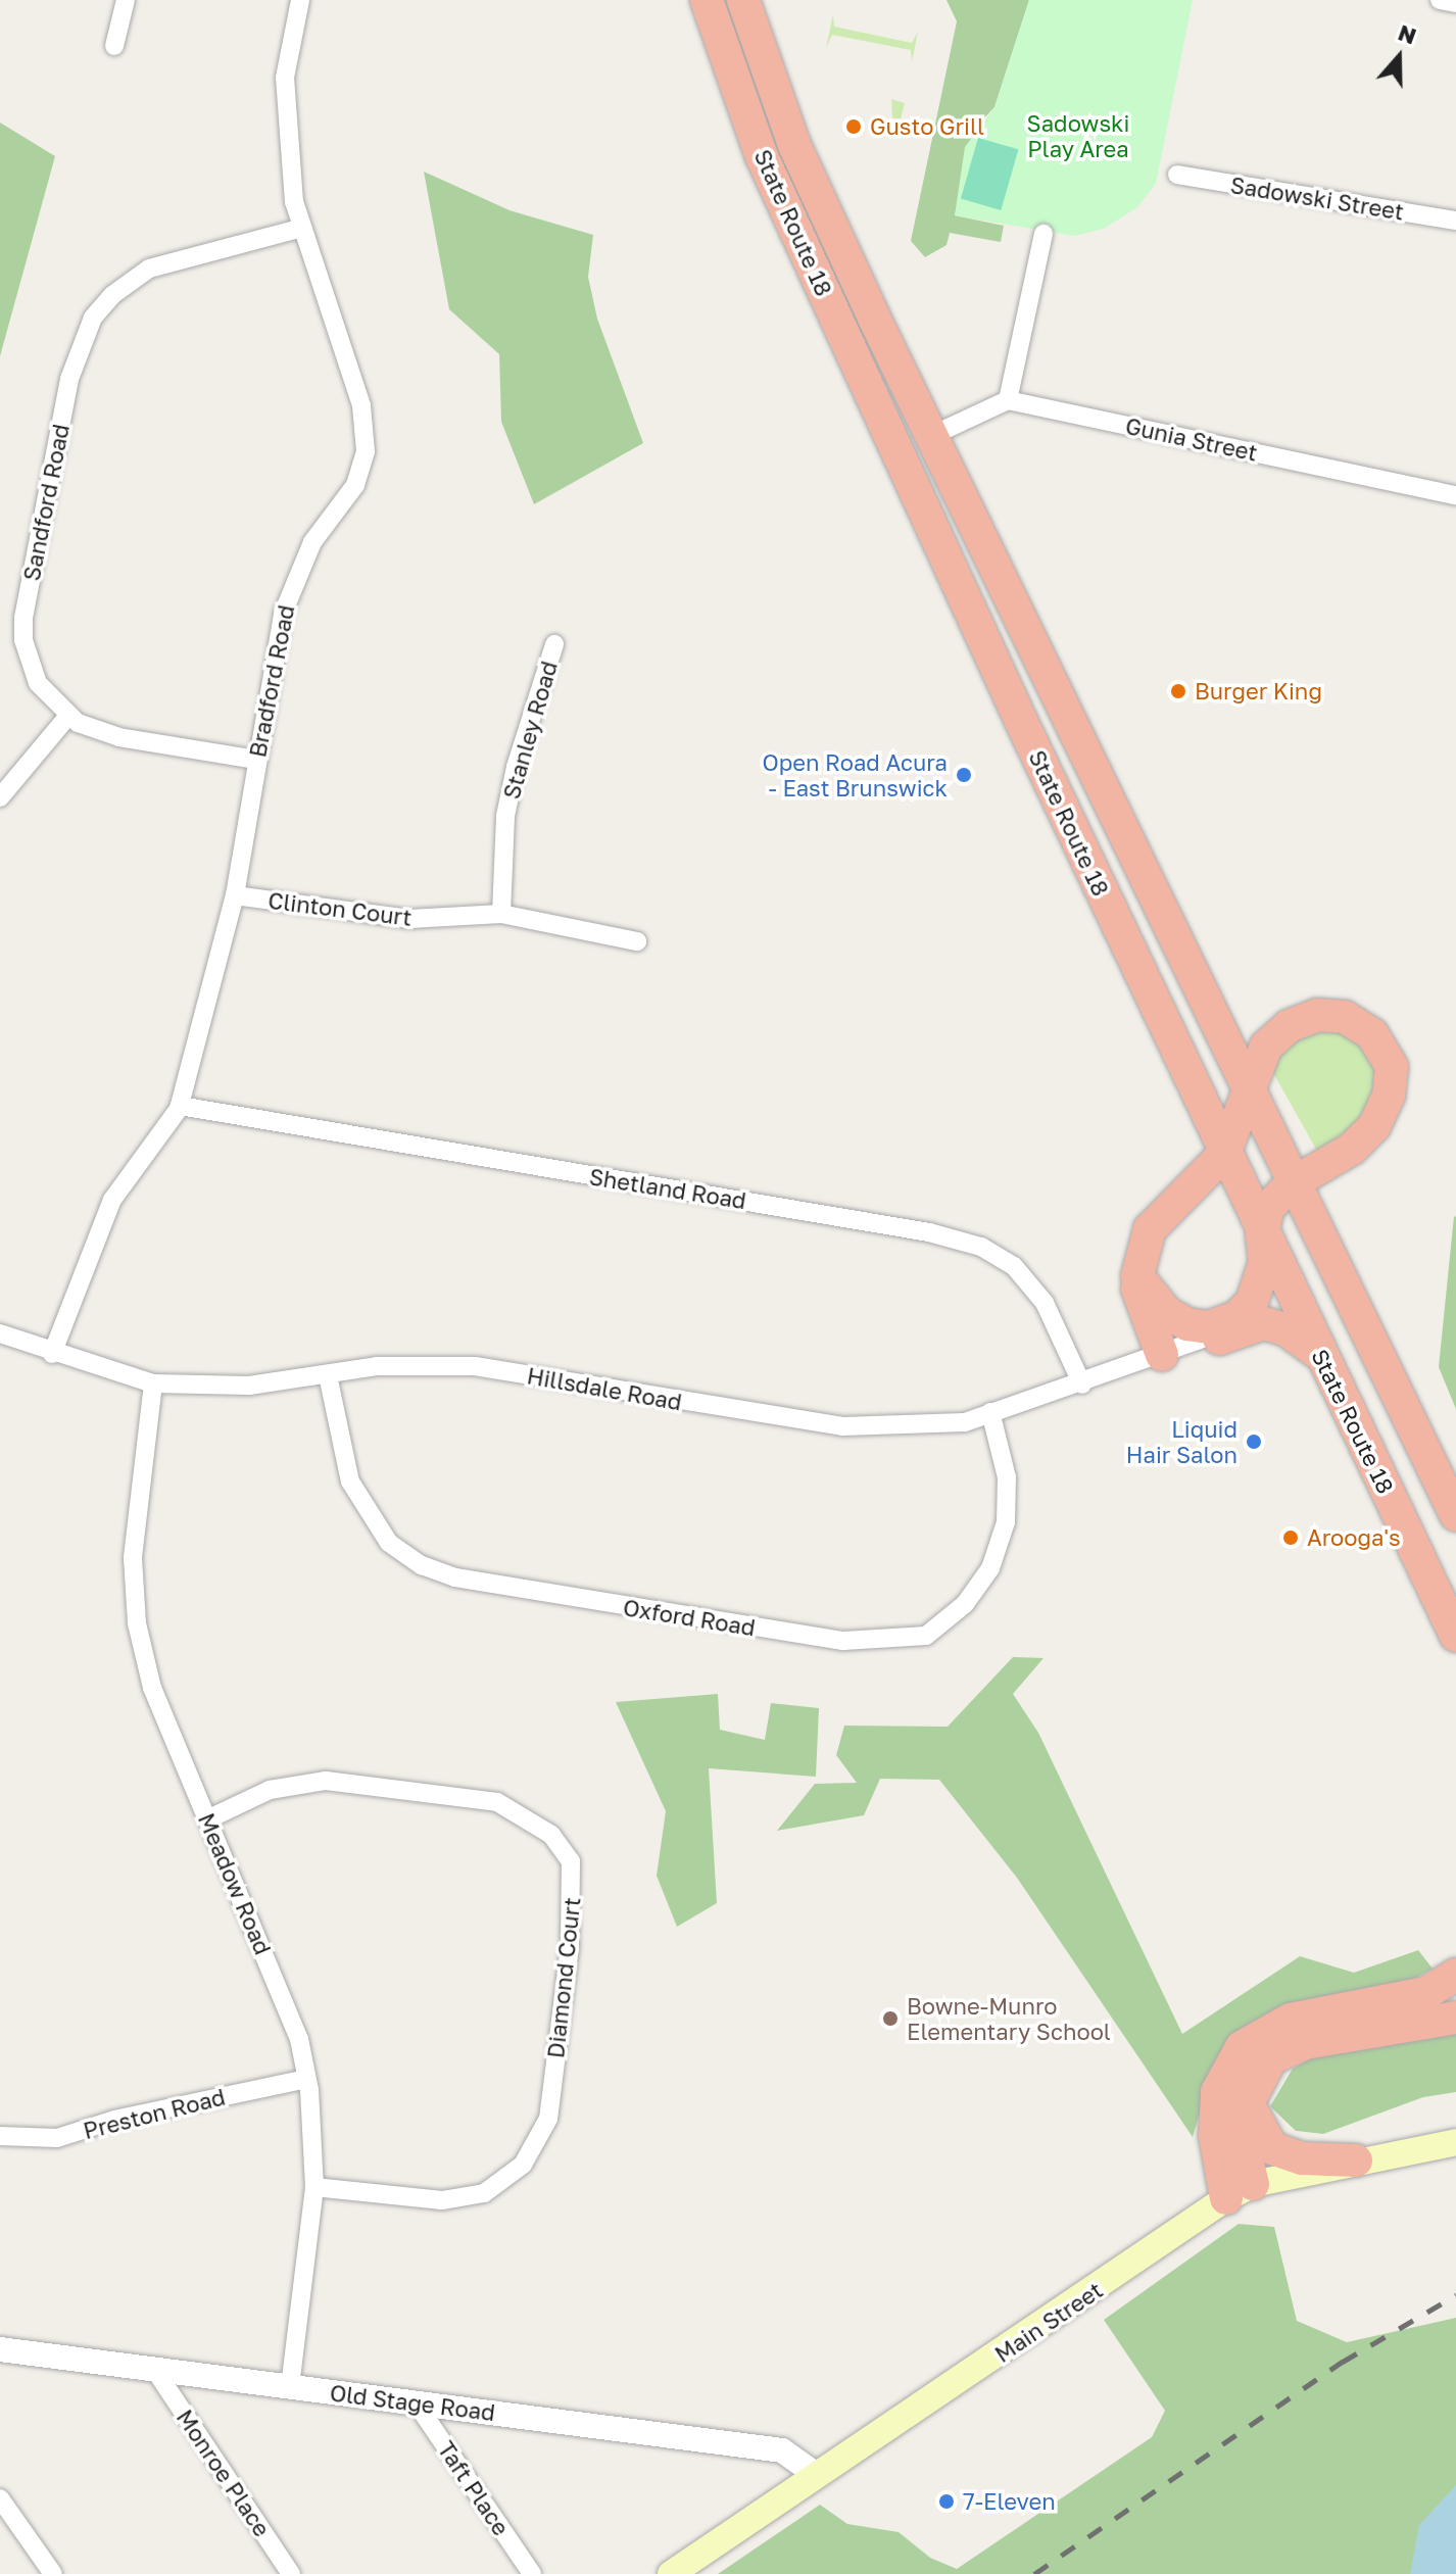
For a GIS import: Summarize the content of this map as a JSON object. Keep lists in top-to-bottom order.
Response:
{
  "streets": {
    "highway": ["State Route 18"],
    "main road": ["Main Street"],
    "street": [
      "Sadowski Street",
      "Gunia Street",
      "Sandford Road",
      "Bradford Road",
      "Stanley Road",
      "Clinton Court",
      "Shetland Road",
      "Hillsdale Road",
      "Oxford Road",
      "Meadow Road",
      "Diamond Court",
      "Preston Road",
      "Old Stage Road",
      "Monroe Place",
      "Taft Place"
    ]
  },
  "crossings": [
    ["Sandford Road", "Bradford Road"],
    ["Bradford Road", "Clinton Court"],
    ["Bradford Road", "Shetland Road"],
    ["Bradford Road", "Hillsdale Road"],
    ["Stanley Road", "Clinton Court"],
    ["Shetland Road", "Hillsdale Road"],
    ["Hillsdale Road", "Oxford Road"],
    ["Hillsdale Road", "Meadow Road"],
    ["Meadow Road", "Diamond Court"],
    ["Meadow Road", "Preston Road"],
    ["Meadow Road", "Old Stage Road"],
    ["Main Street", "Old Stage Road"],
    ["Old Stage Road", "Monroe Place"],
    ["Old Stage Road", "Taft Place"]
  ],
  "parks": ["Sadowski Play Area"],
  "places": [
    "Gusto Grill",
    "Burger King",
    "Open Road Acura - East Brunswick",
    "Liquid Hair Salon",
    "Arooga's",
    "Bowne-Munro Elementary School",
    "7-Eleven"
  ],
  "north": "top"
}
